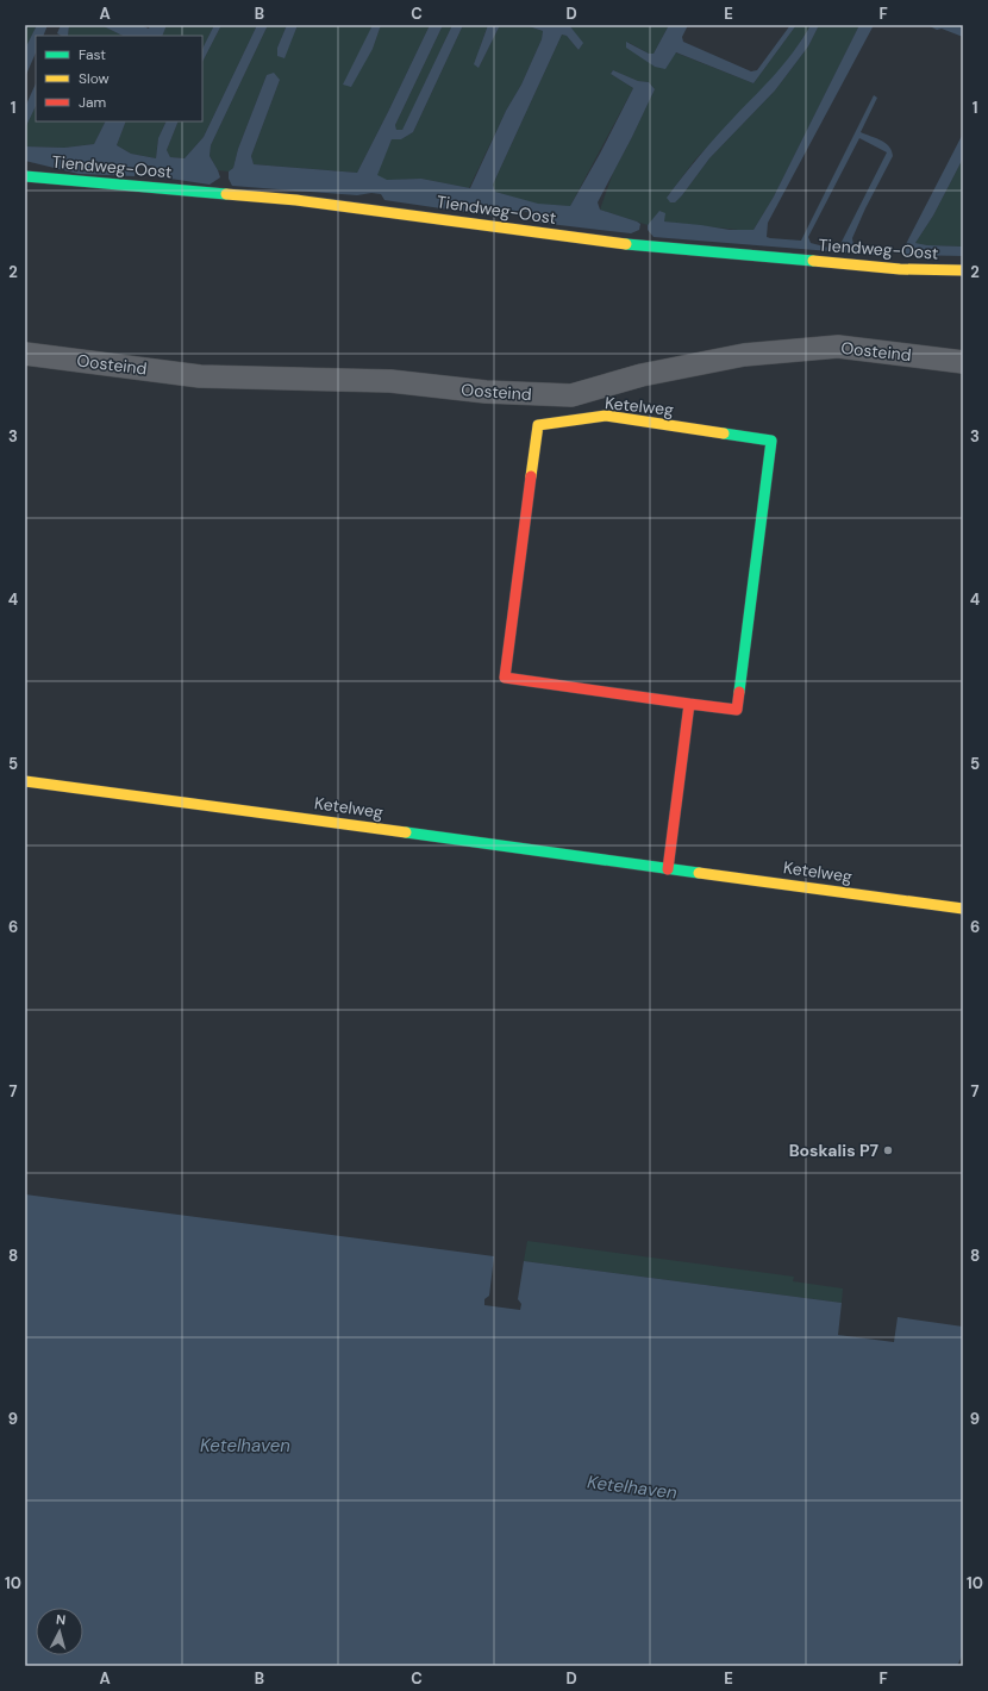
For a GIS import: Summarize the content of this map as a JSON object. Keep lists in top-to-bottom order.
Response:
{
  "streets": {
    "street": ["Tiendweg-Oost", "Oosteind", "Ketelweg"]
  },
  "water": ["Ketelhaven"],
  "places": ["Boskalis P7"],
  "legend": ["Fast", "Slow", "Jam"],
  "north": "top",
  "grid": {
    "columns": [
      "A",
      "B",
      "C",
      "D",
      "E",
      "F"
    ],
    "rows": [
      "1",
      "2",
      "3",
      "4",
      "5",
      "6",
      "7",
      "8",
      "9",
      "10"
    ]
  }
}
